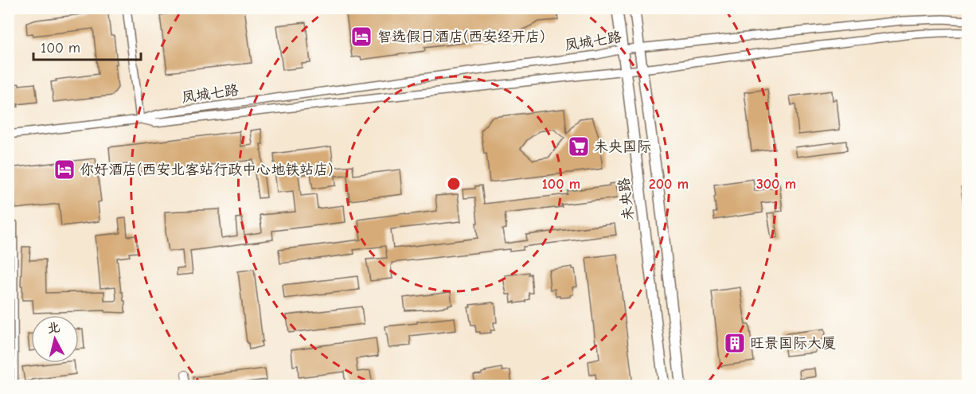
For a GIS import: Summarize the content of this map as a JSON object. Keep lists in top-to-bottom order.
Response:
{
  "streets": {
    "main road": ["未央路"],
    "street": ["凤城七路"]
  },
  "crossings": [
    ["凤城七路", "未央路"]
  ],
  "places": {
    "hotel": ["智选假日酒店(西安经开店)", "你好酒店(西安北客站行政中心地铁站店)"],
    "supermarket": ["未央国际"],
    "building": ["旺景国际大厦"]
  },
  "scale_bar": "100 m",
  "north": "top",
  "rings": ["100 m", "200 m", "300 m"]
}
